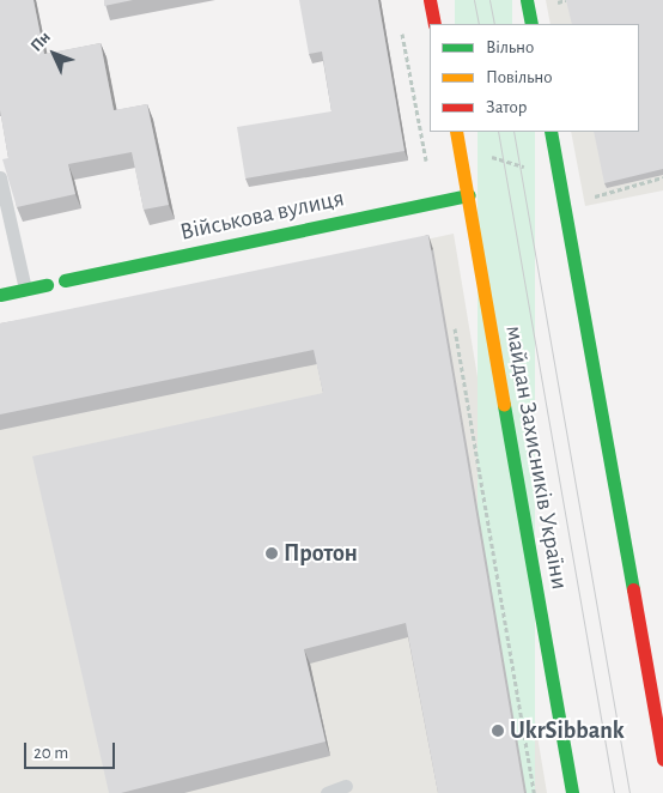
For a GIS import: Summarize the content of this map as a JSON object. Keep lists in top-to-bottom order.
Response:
{
  "streets": {
    "main road": ["Військова вулиця", "майдан Захисників України"]
  },
  "crossings": [
    ["Військова вулиця", "майдан Захисників України"]
  ],
  "places": ["Протон", "UkrSibbank"],
  "legend": ["Вільно", "Повільно", "Затор"],
  "scale_bar": "20 m",
  "north": "top left"
}
